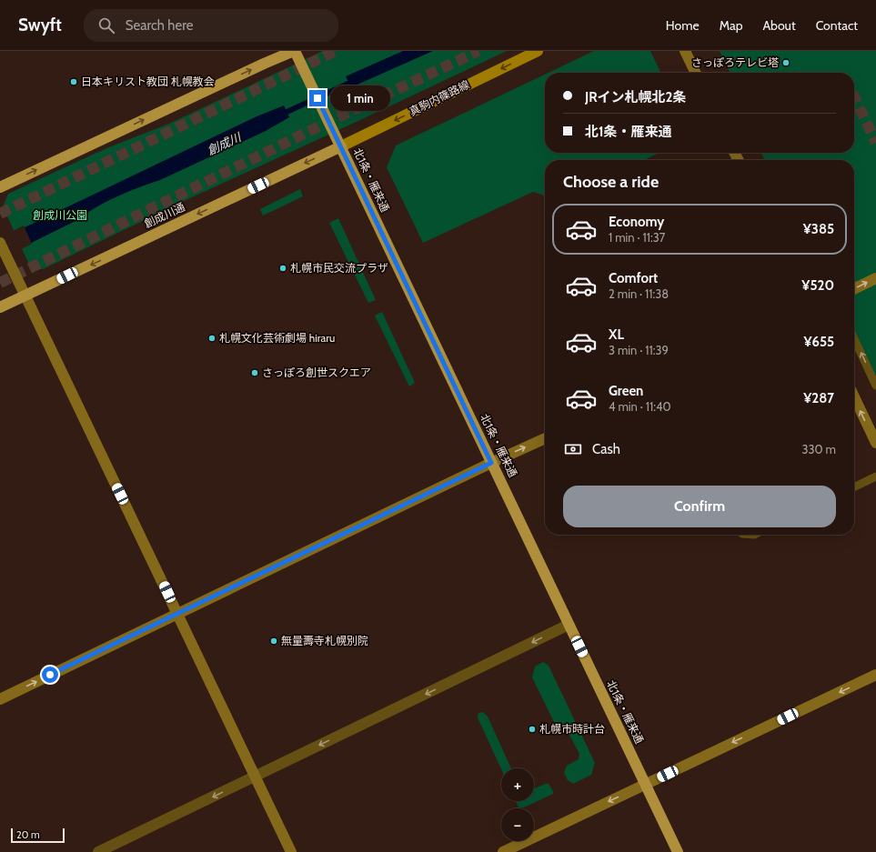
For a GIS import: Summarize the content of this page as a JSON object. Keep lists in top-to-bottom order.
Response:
{
  "streets": {
    "highway": ["北1条・雁来通", "創成川通"],
    "main road": ["真駒内篠路線"]
  },
  "crossings": [
    ["真駒内篠路線", "北1条・雁来通"],
    ["真駒内篠路線", "創成川通"],
    ["北1条・雁来通", "創成川通"]
  ],
  "one_way": ["真駒内篠路線", "創成川通"],
  "water": ["創成川"],
  "parks": ["創成川公園"],
  "places": [
    "さっぽろテレビ塔",
    "日本キリスト教団 札幌教会",
    "札幌市民交流プラザ",
    "札幌文化芸術劇場 hiraru",
    "さっぽろ創世スクエア",
    "無量壽寺札幌別院",
    "札幌市時計台"
  ],
  "scale_bar": "20 m",
  "page": {
    "header": "Swyft",
    "search": "Search here",
    "nav": [
      "Home",
      "Map",
      "About",
      "Contact"
    ],
    "banner": ["JRイン札幌北2条", "北1条・雁来通"],
    "bubble": "1 min",
    "heading": "Choose a ride",
    "list": [
      {
        "name": "Economy",
        "note": "1 min · 11:37",
        "value": "¥385"
      },
      {
        "name": "Comfort",
        "note": "2 min · 11:38",
        "value": "¥520"
      },
      {
        "name": "XL",
        "note": "3 min · 11:39",
        "value": "¥655"
      },
      {
        "name": "Green",
        "note": "4 min · 11:40",
        "value": "¥287"
      }
    ],
    "pay": ["Cash", "330 m"],
    "buttons": "Confirm",
    "map_buttons": ["+", "−"],
    "scale": "20 m"
  }
}
